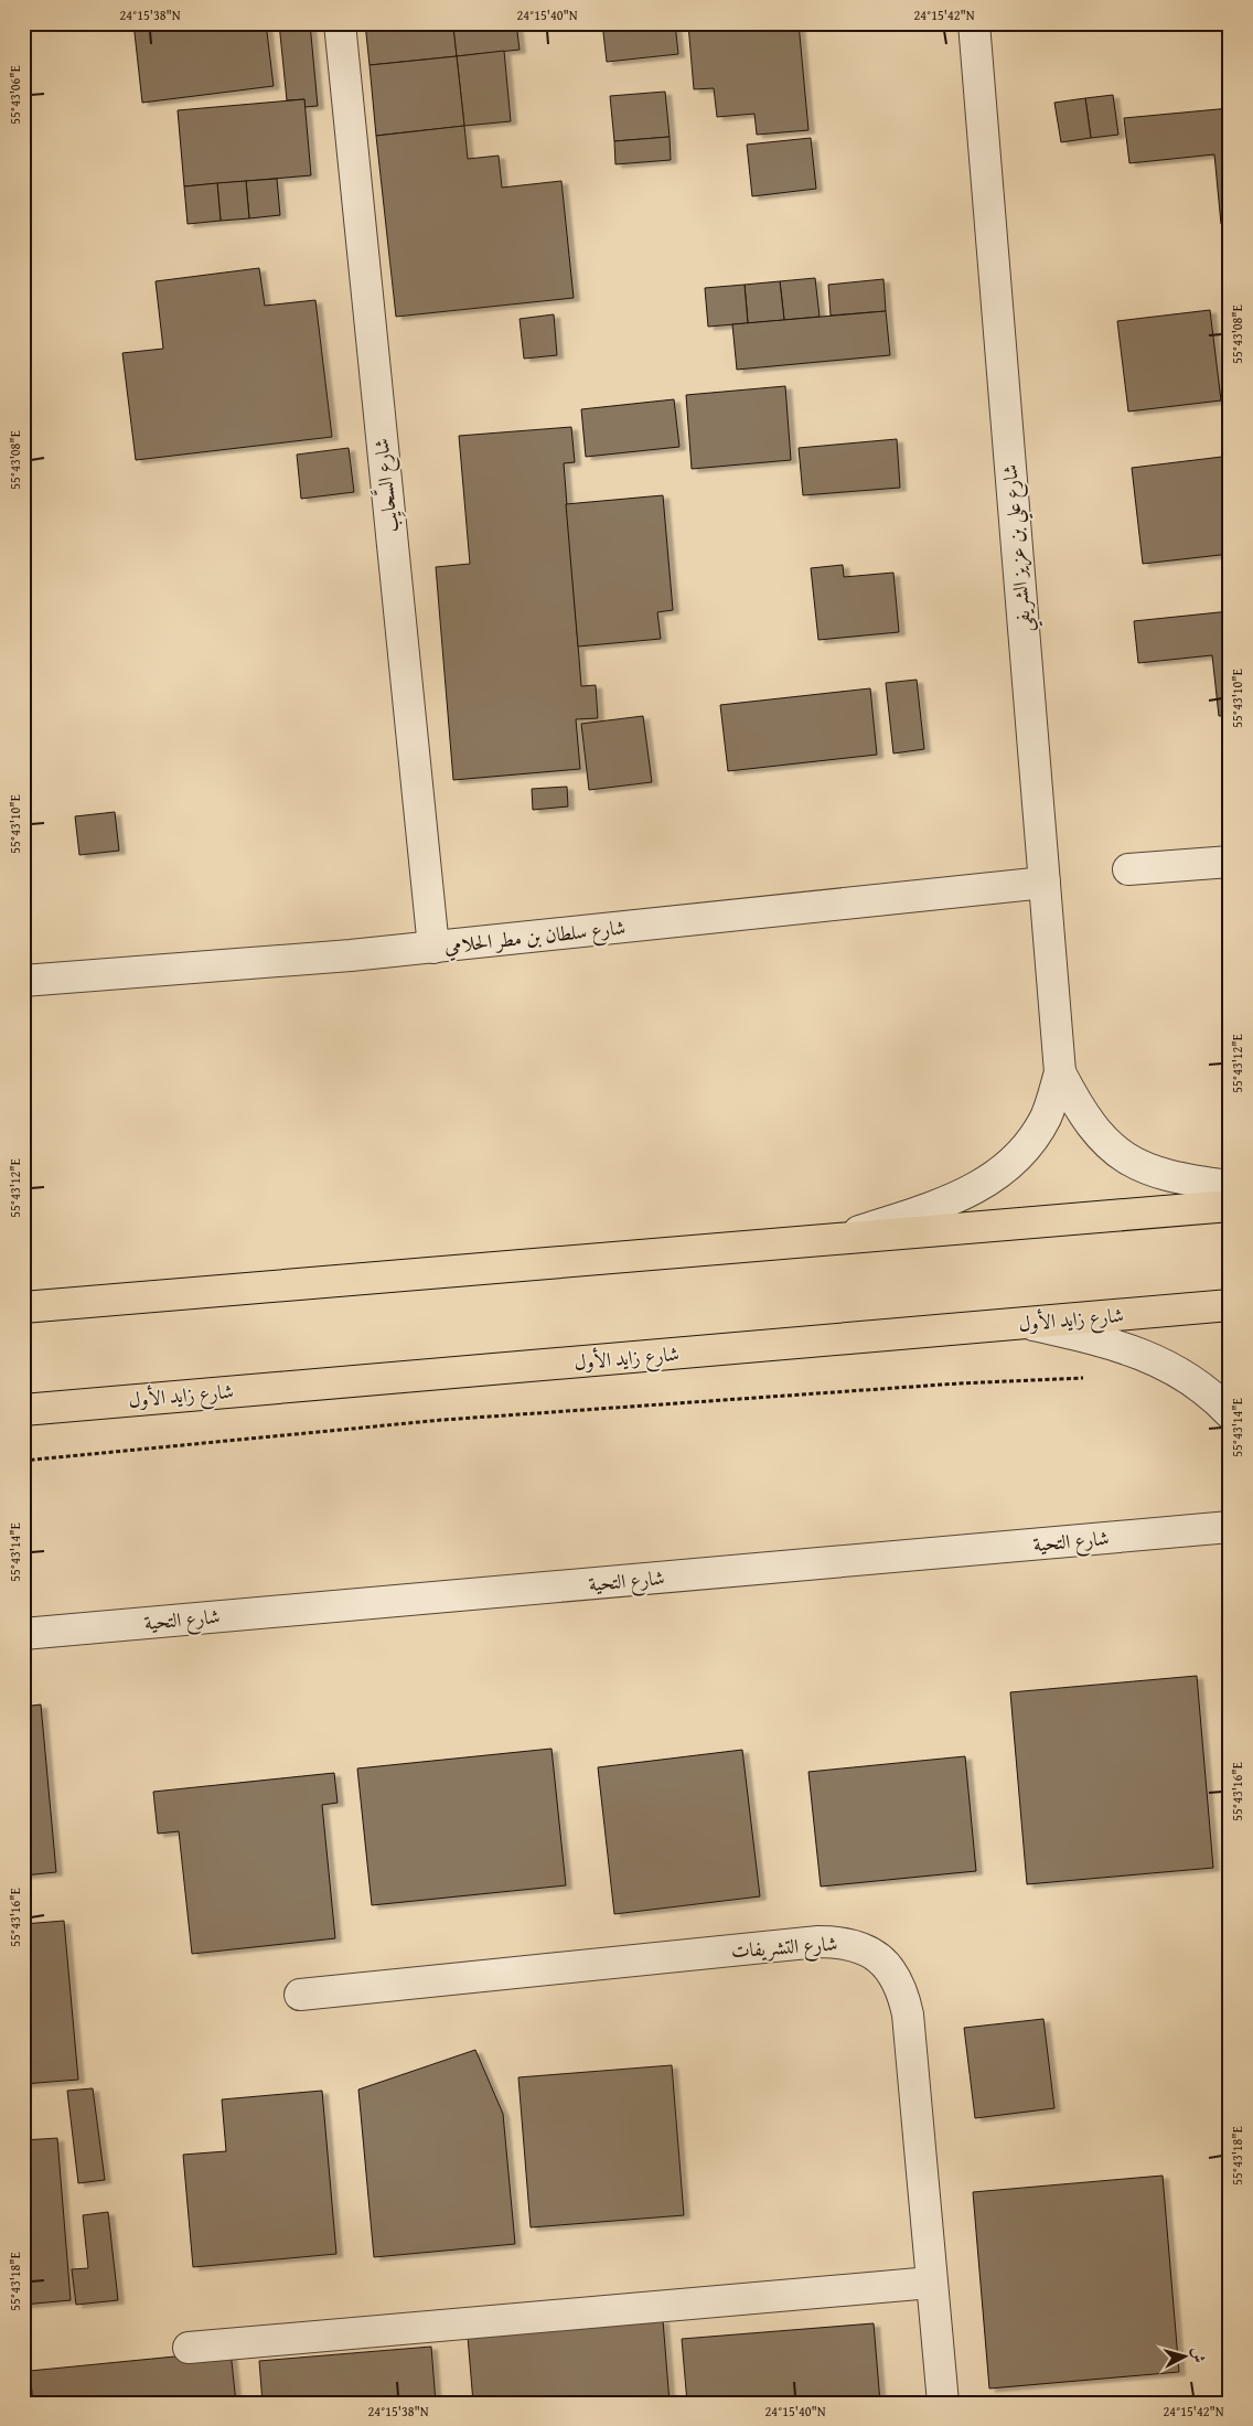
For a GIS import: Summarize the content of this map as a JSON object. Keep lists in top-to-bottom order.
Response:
{
  "streets": {
    "main road": ["شارع زايد الأول"],
    "street": [
      "شارع السَّحايِب",
      "شارع علي بن عزيز الشريفي",
      "شارع سلطان بن مطر الحلامي",
      "شارع التحية",
      "شارع التشريفات"
    ]
  },
  "crossings": [
    ["شارع السَّحايِب", "شارع سلطان بن مطر الحلامي"],
    ["شارع علي بن عزيز الشريفي", "شارع سلطان بن مطر الحلامي"]
  ],
  "north": "right",
  "coordinates": [
    "24°15'38\"N",
    "24°15'40\"N",
    "24°15'42\"N",
    "55°43'06\"E",
    "55°43'08\"E",
    "55°43'10\"E",
    "55°43'12\"E",
    "55°43'14\"E",
    "55°43'16\"E",
    "55°43'18\"E"
  ]
}
